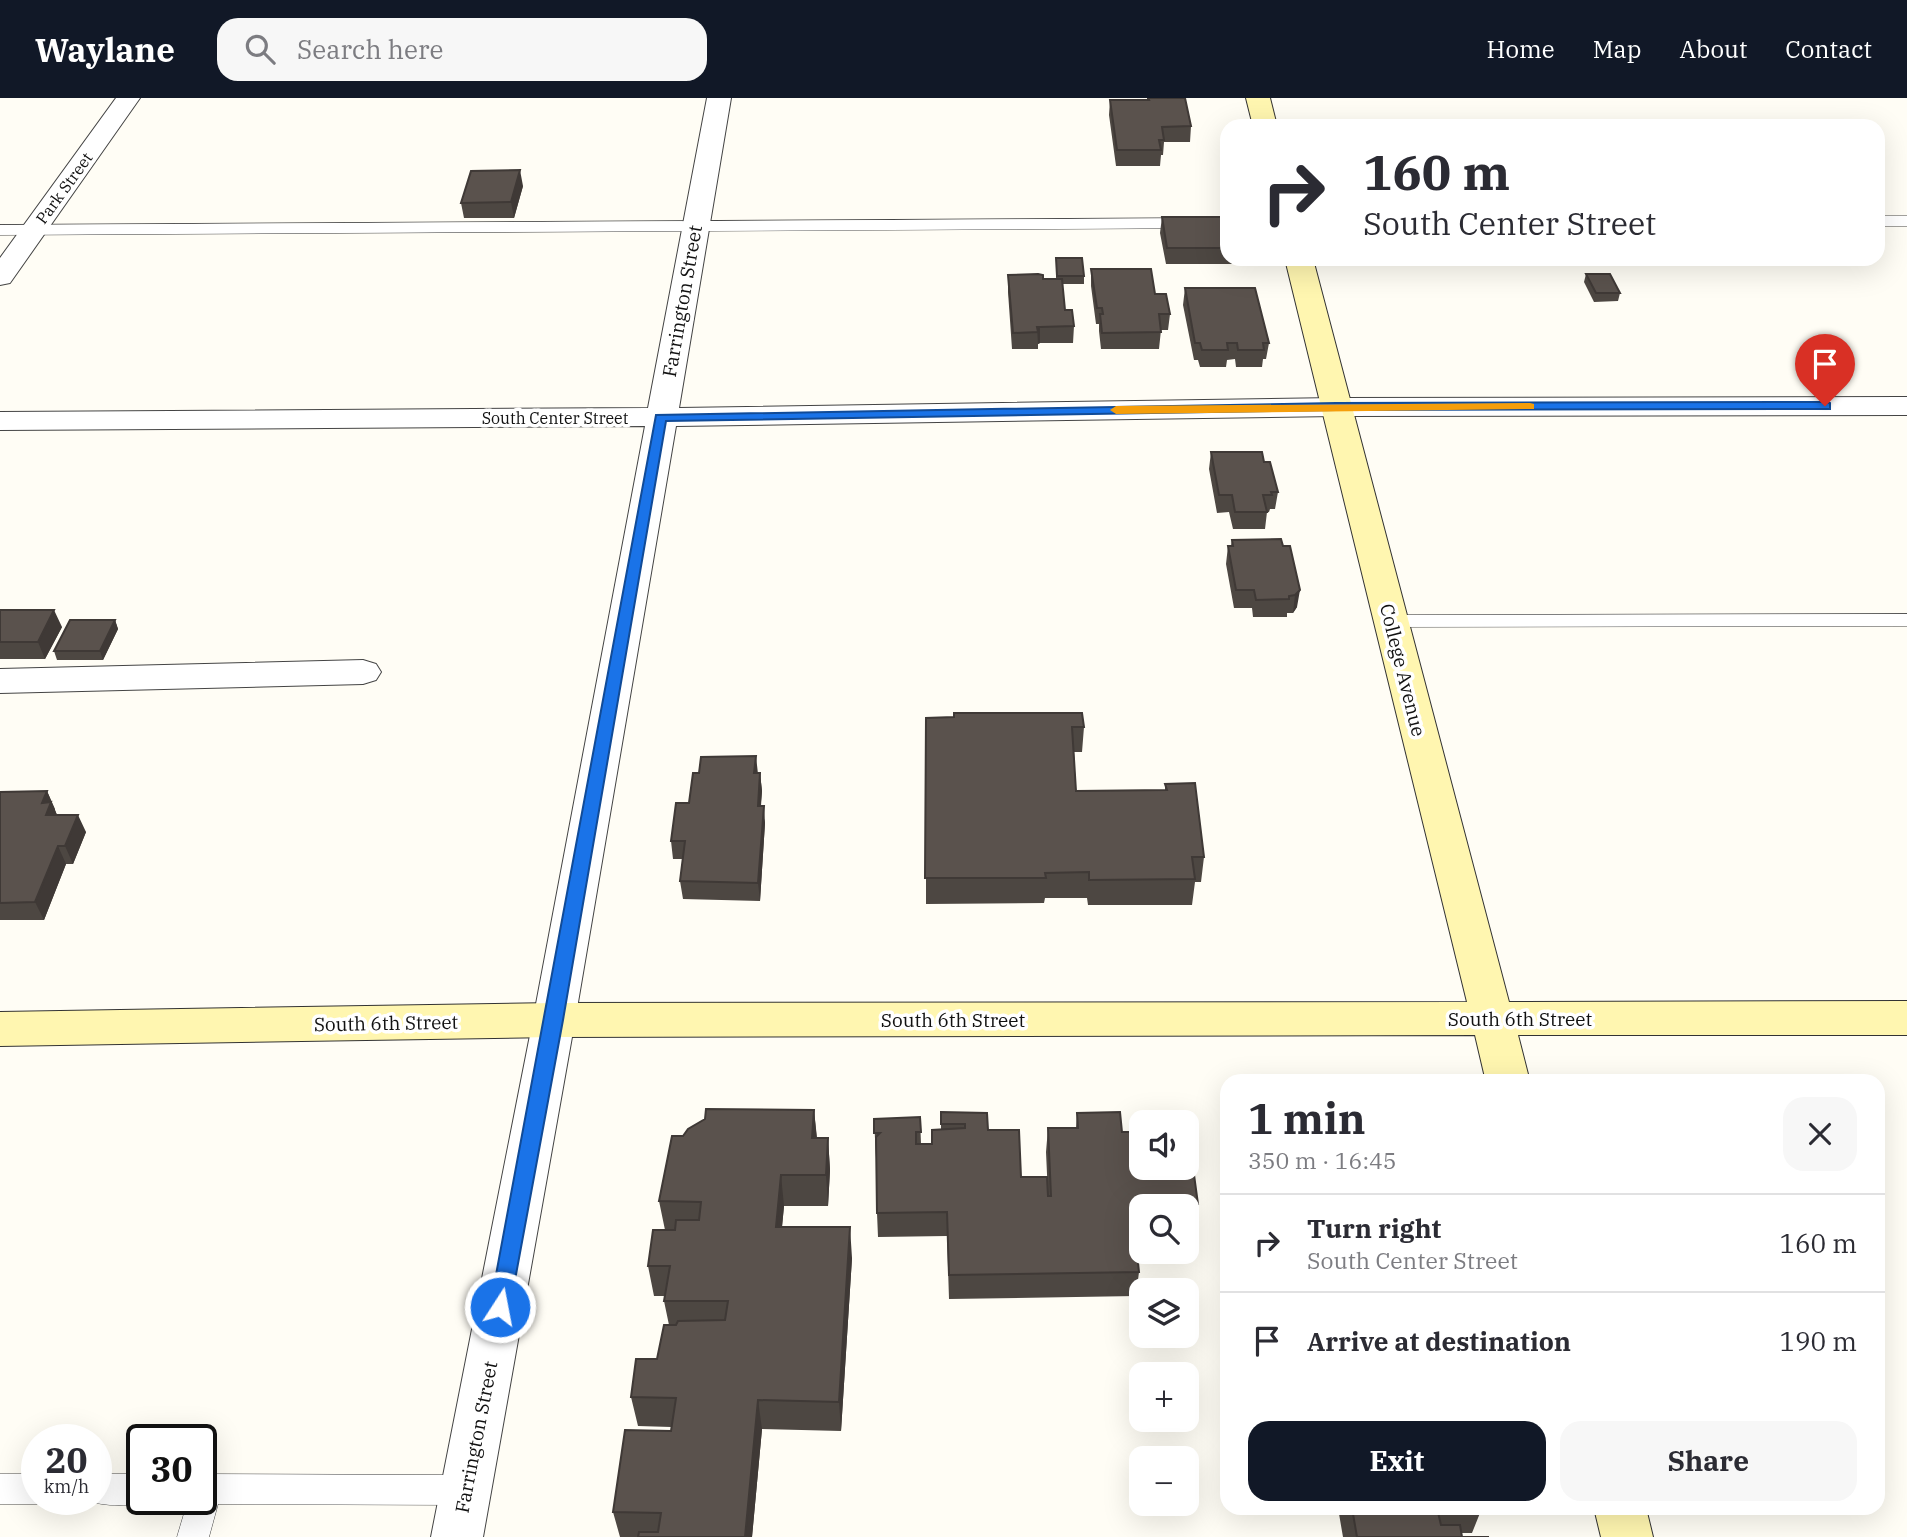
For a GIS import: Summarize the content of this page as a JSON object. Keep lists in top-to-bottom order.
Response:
{
  "streets": {
    "street": [
      "Park Street",
      "Farrington Street",
      "South Center Street",
      "College Avenue",
      "South 6th Street"
    ]
  },
  "crossings": [
    ["Farrington Street", "South Center Street"],
    ["Farrington Street", "South 6th Street"],
    ["South Center Street", "College Avenue"],
    ["College Avenue", "South 6th Street"]
  ],
  "page": {
    "header": "Waylane",
    "search": "Search here",
    "nav": [
      "Home",
      "Map",
      "About",
      "Contact"
    ],
    "turn": ["160 m", "South Center Street"],
    "heading": ["1 min", "350 m · 16:45"],
    "map_buttons": ["+", "−"],
    "list": [
      {
        "name": "Turn right",
        "note": "South Center Street",
        "value": "160 m"
      },
      {
        "name": "Arrive at destination",
        "value": "190 m"
      }
    ],
    "buttons": ["Exit", "Share"],
    "speed": "20 km/h",
    "limit": "30"
  }
}
